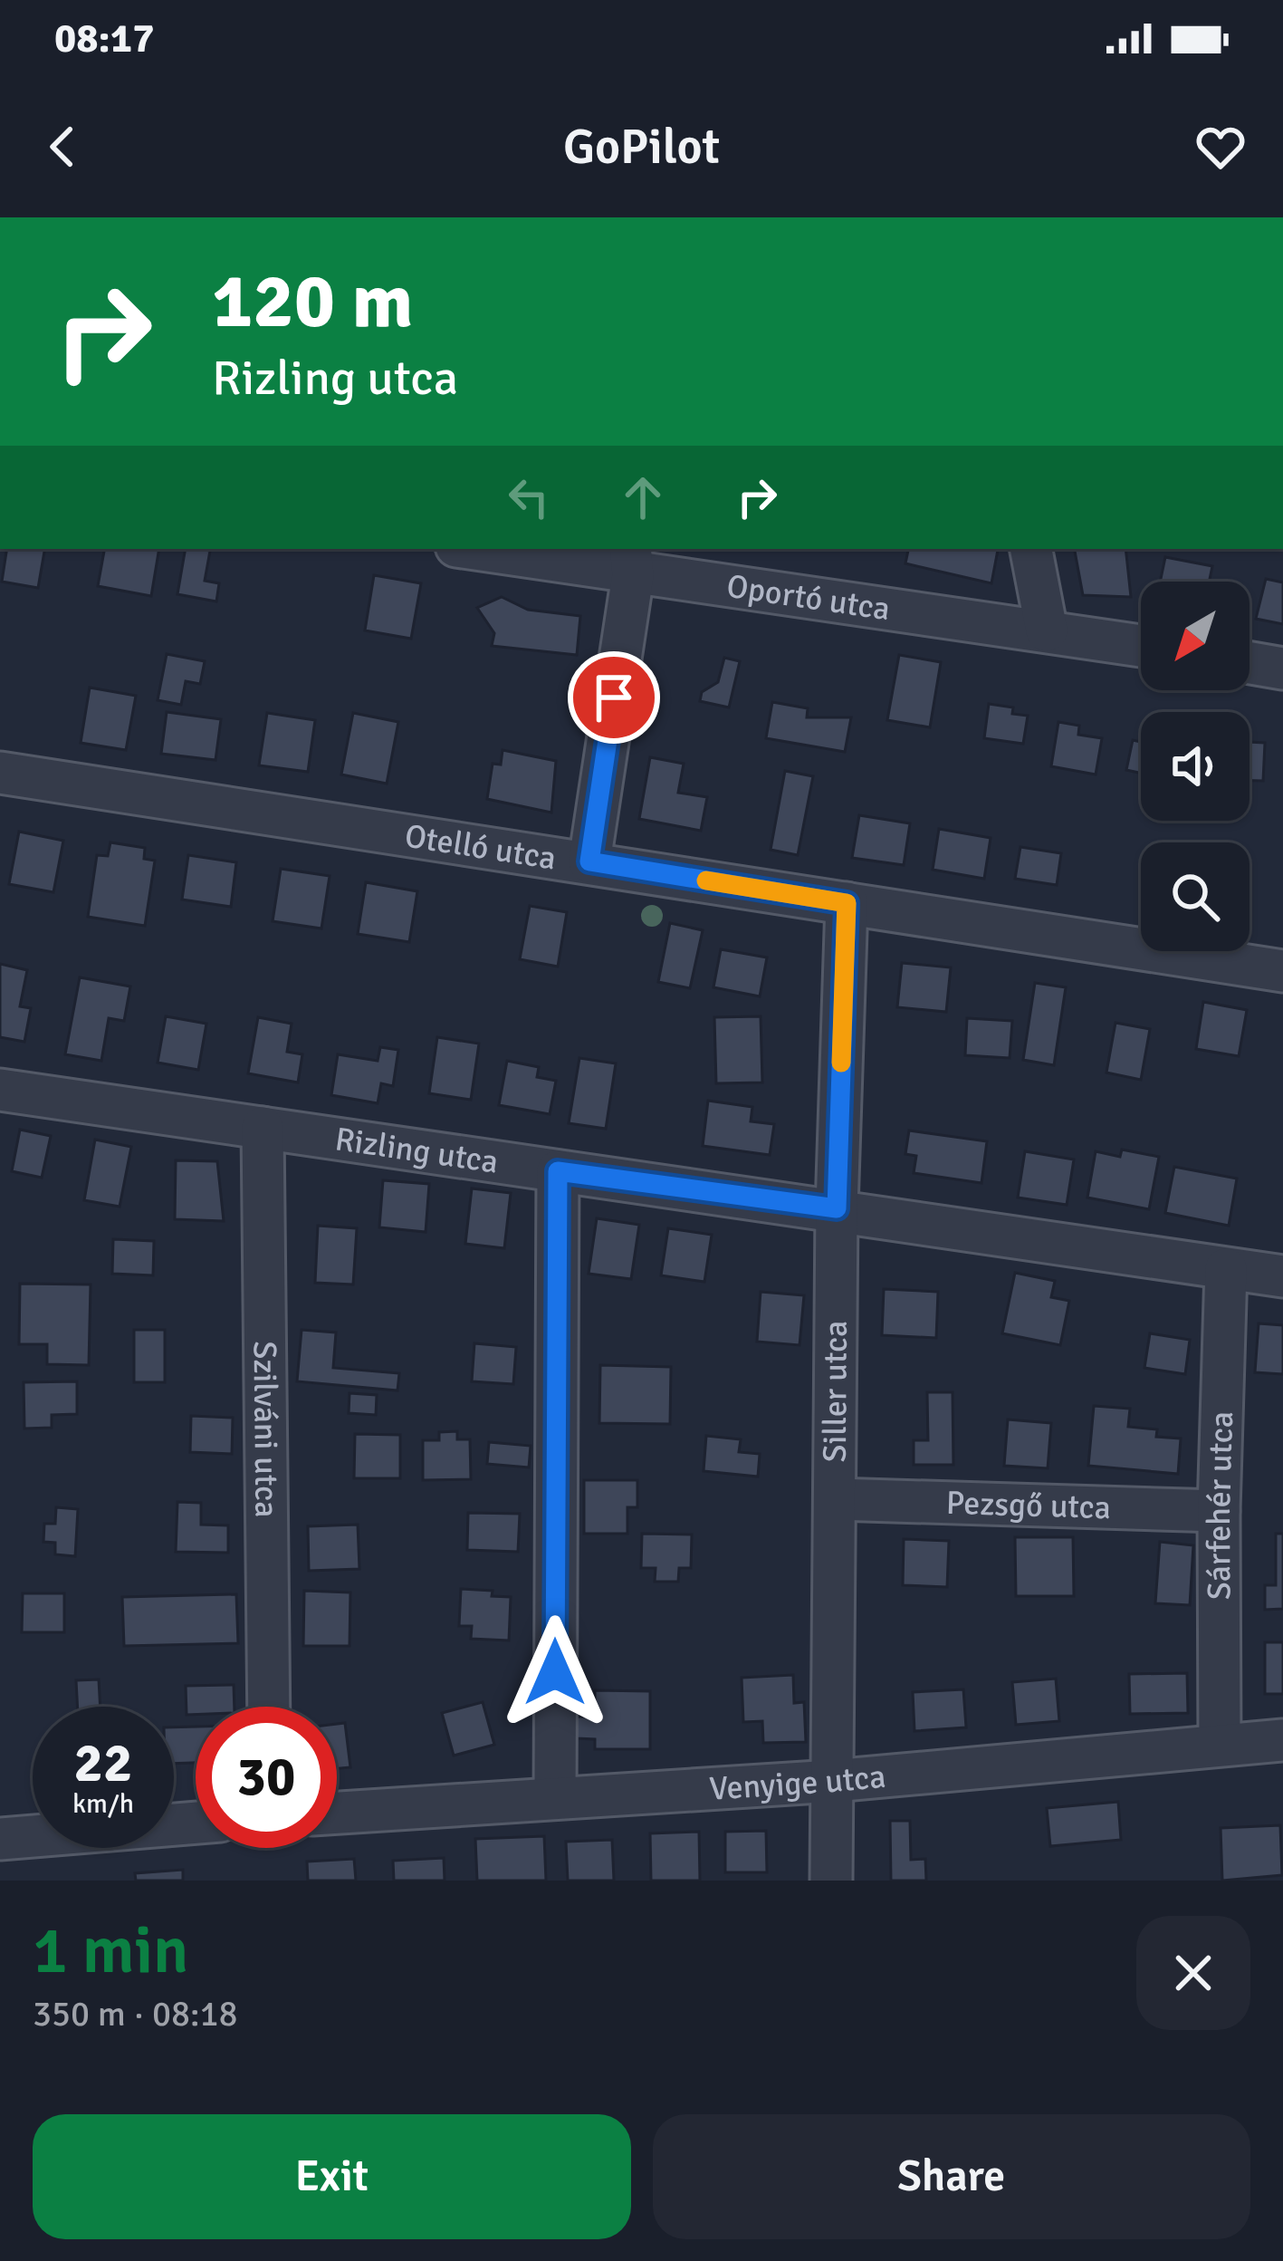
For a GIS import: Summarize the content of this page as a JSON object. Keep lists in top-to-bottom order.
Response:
{
  "streets": {
    "street": [
      "Oportó utca",
      "Otelló utca",
      "Rizling utca",
      "Siller utca",
      "Szilváni utca",
      "Pezsgő utca",
      "Sárfehér utca",
      "Venyige utca"
    ]
  },
  "crossings": [
    ["Otelló utca", "Siller utca"],
    ["Rizling utca", "Siller utca"],
    ["Rizling utca", "Szilváni utca"],
    ["Rizling utca", "Sárfehér utca"],
    ["Siller utca", "Pezsgő utca"],
    ["Siller utca", "Venyige utca"],
    ["Pezsgő utca", "Sárfehér utca"],
    ["Sárfehér utca", "Venyige utca"]
  ],
  "north": "bottom left",
  "page": {
    "status": "08:17",
    "header": "GoPilot",
    "turn": ["120 m", "Rizling utca"],
    "speed": "22 km/h",
    "limit": "30",
    "heading": ["1 min", "350 m · 08:18"],
    "buttons": ["Exit", "Share"]
  }
}
